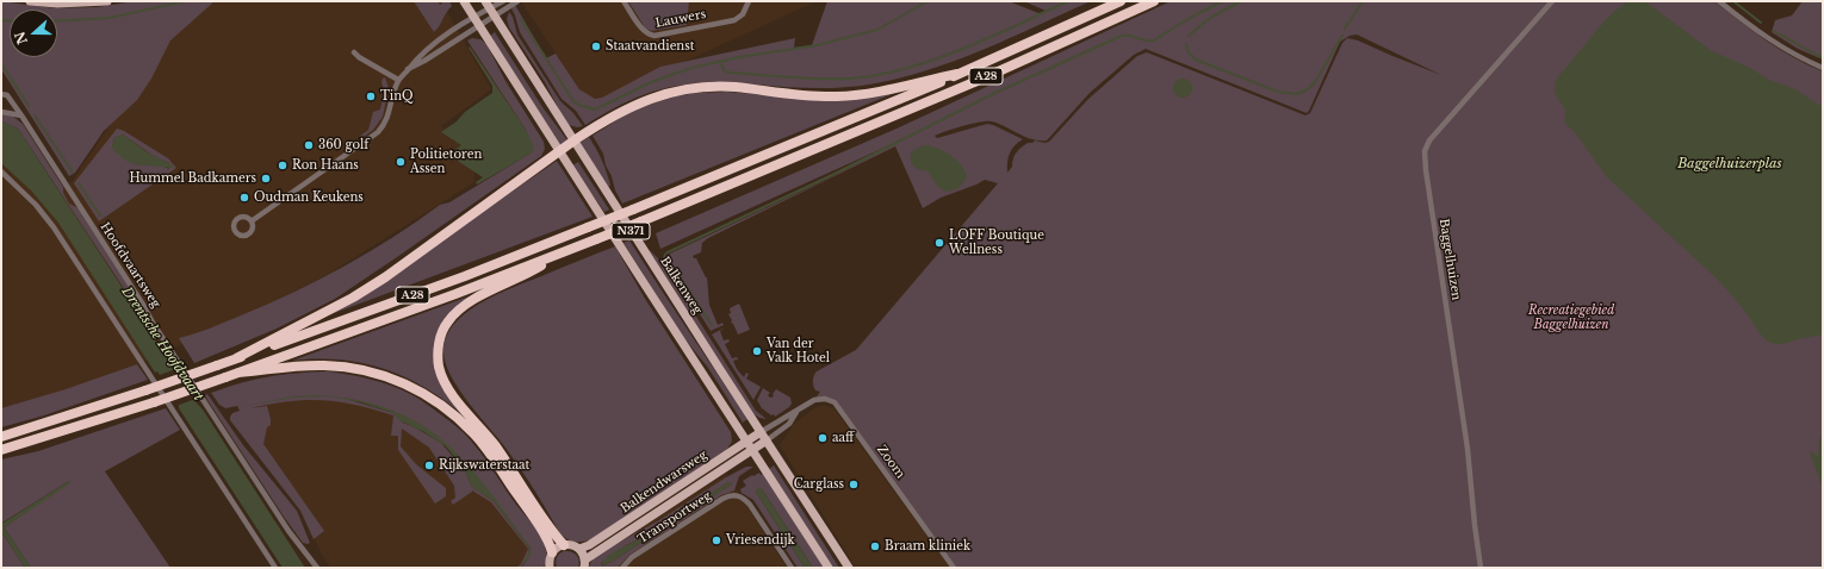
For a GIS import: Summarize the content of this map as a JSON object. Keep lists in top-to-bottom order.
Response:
{
  "streets": {
    "highway": ["A28"],
    "main road": [
      "N371",
      "Balkenweg",
      "Zoom",
      "Balkendwarsweg"
    ],
    "street": [
      "Lauwers",
      "Baggelhuizen",
      "Hoofdvaartsweg",
      "Transportweg"
    ]
  },
  "crossings": [
    ["A28", "N371"],
    ["A28", "Balkenweg"],
    ["N371", "Zoom"],
    ["N371", "Balkendwarsweg"],
    ["Balkenweg", "Zoom"],
    ["Balkenweg", "Balkendwarsweg"],
    ["Zoom", "Balkendwarsweg"]
  ],
  "water": ["Baggelhuizerplas", "Drentsche Hoofdvaart"],
  "parks": ["Recreatiegebied Baggelhuizen"],
  "places": [
    "Staatvandienst",
    "TinQ",
    "360 golf",
    "Politietoren Assen",
    "Ron Haans",
    "Hummel Badkamers",
    "Oudman Keukens",
    "LOFF Boutique Wellness",
    "Van der Valk Hotel",
    "aaff",
    "Rijkswaterstaat",
    "Carglass",
    "Vriesendijk",
    "Braam kliniek"
  ],
  "north": "left"
}
